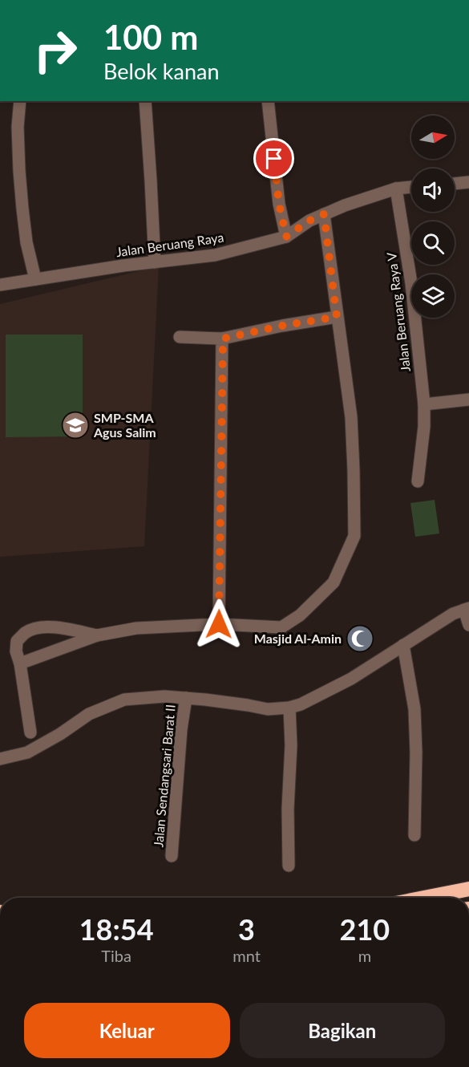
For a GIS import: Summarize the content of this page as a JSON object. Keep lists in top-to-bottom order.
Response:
{
  "streets": {
    "street": ["Jalan Beruang Raya", "Jalan Beruang Raya V", "Jalan Sendangsari Barat II"]
  },
  "crossings": [
    ["Jalan Beruang Raya", "Jalan Beruang Raya V"]
  ],
  "places": {
    "school or university": ["SMP-SMA Agus Salim"],
    "mosque": ["Masjid Al-Amin"]
  },
  "north": "right",
  "page": {
    "turn": ["100 m", "Belok kanan"],
    "eta": [
      "18:54",
      "Tiba",
      "3",
      "mnt",
      "210",
      "m"
    ],
    "buttons": ["Keluar", "Bagikan"]
  }
}
